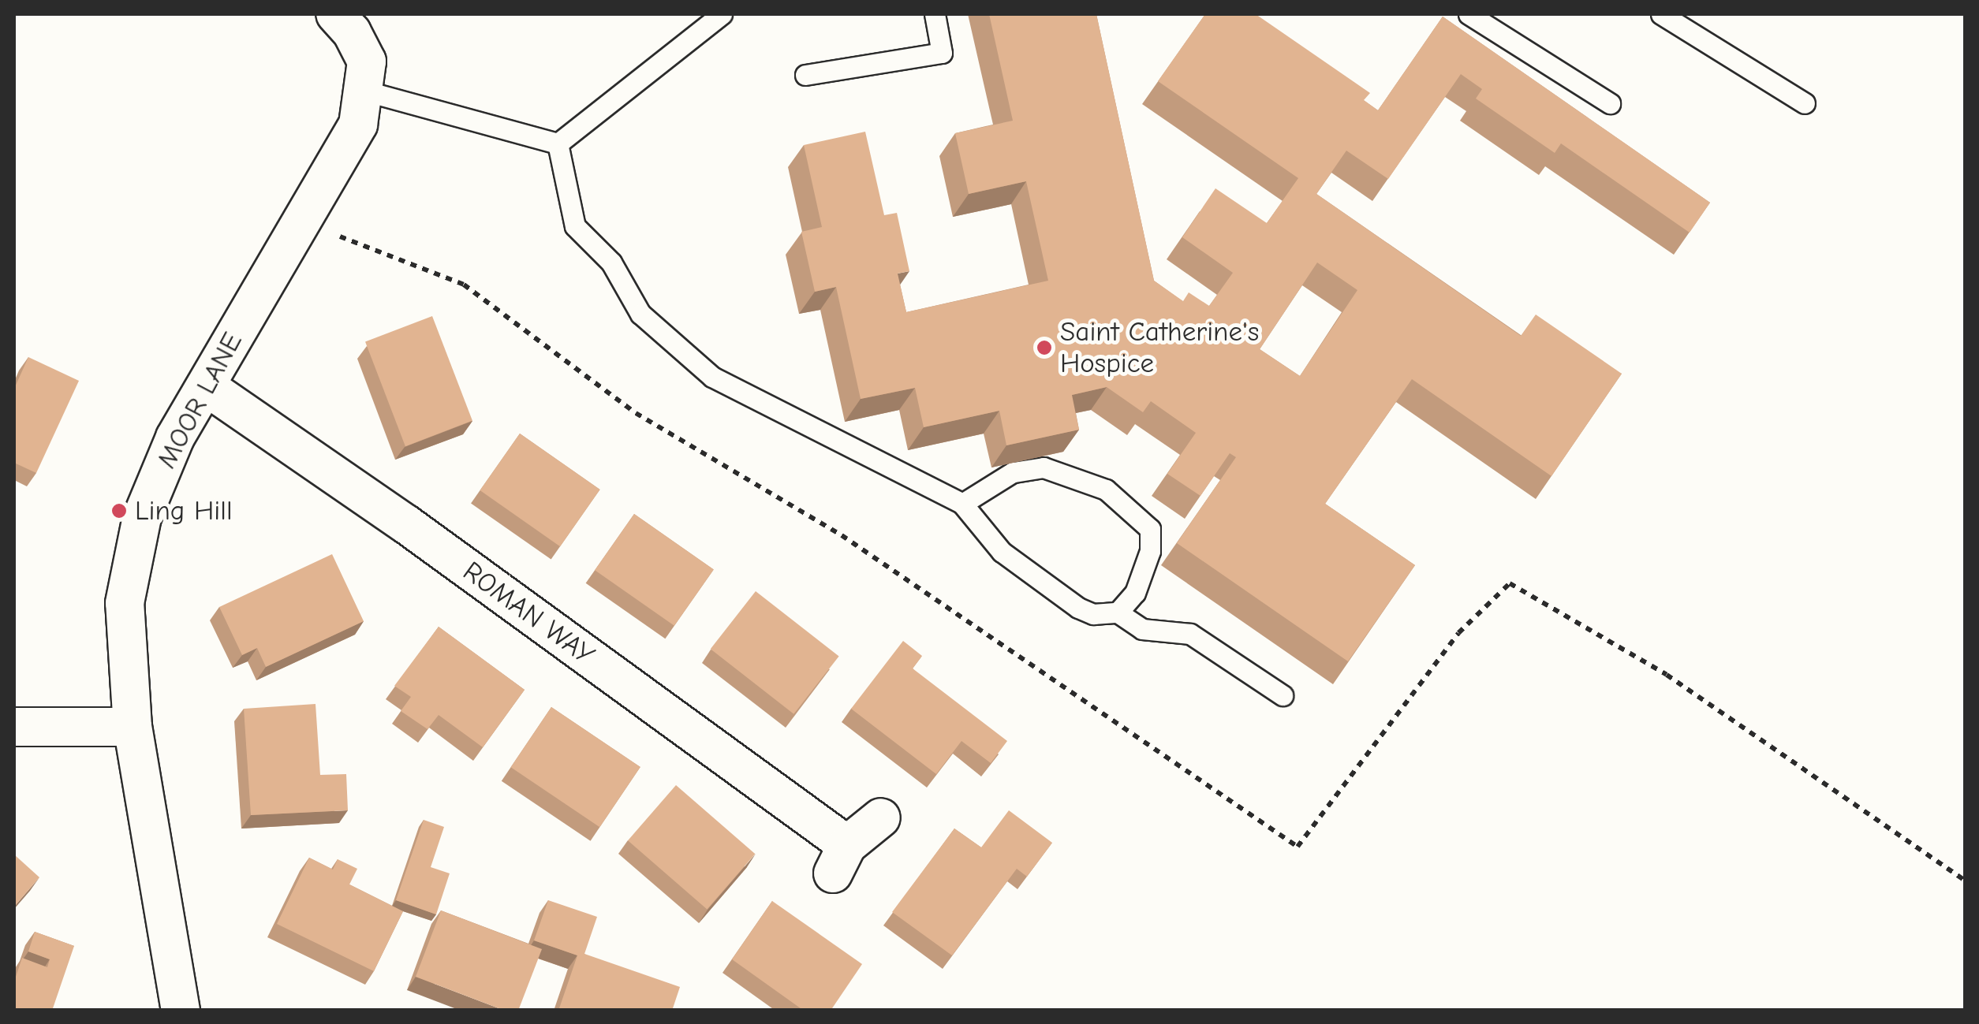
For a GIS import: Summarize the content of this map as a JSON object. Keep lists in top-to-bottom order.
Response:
{
  "streets": {
    "street": ["MOOR LANE", "ROMAN WAY"]
  },
  "crossings": [
    ["MOOR LANE", "ROMAN WAY"]
  ],
  "places": ["Saint Catherine's Hospice", "Ling Hill"]
}
